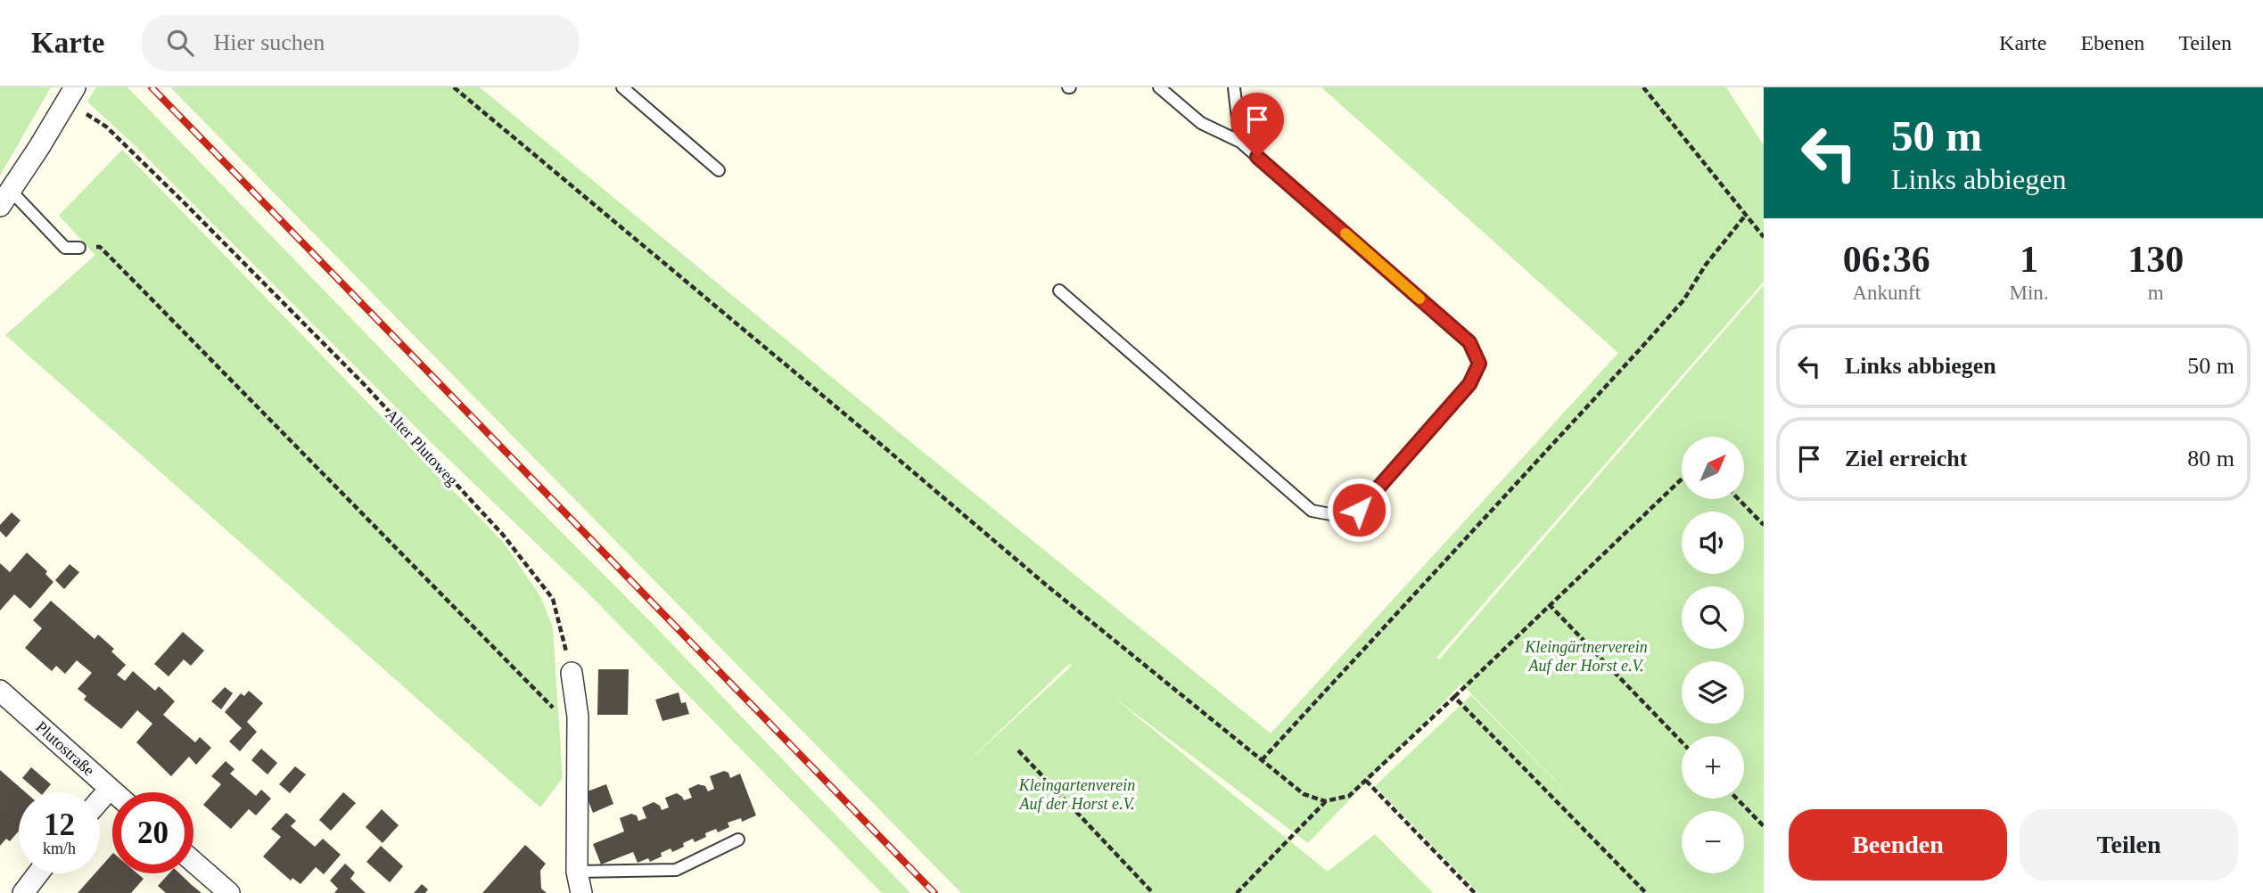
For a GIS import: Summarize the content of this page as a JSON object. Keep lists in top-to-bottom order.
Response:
{
  "streets": {
    "street": ["Plutostraße"],
    "path": ["Alter Plutoweg"]
  },
  "parks": ["Kleingärtnerverein Auf der Horst e.V.", "Kleingartenverein Auf der Horst e.V."],
  "north": "top right",
  "page": {
    "header": "Karte",
    "search": "Hier suchen",
    "nav": ["Karte", "Ebenen", "Teilen"],
    "turn": ["50 m", "Links abbiegen"],
    "eta": [
      "06:36",
      "Ankunft",
      "1",
      "Min.",
      "130",
      "m"
    ],
    "list": [
      {
        "name": "Links abbiegen",
        "value": "50 m"
      },
      {
        "name": "Ziel erreicht",
        "value": "80 m"
      }
    ],
    "map_buttons": ["+", "−"],
    "speed": "12 km/h",
    "limit": "20",
    "buttons": ["Beenden", "Teilen"]
  }
}
